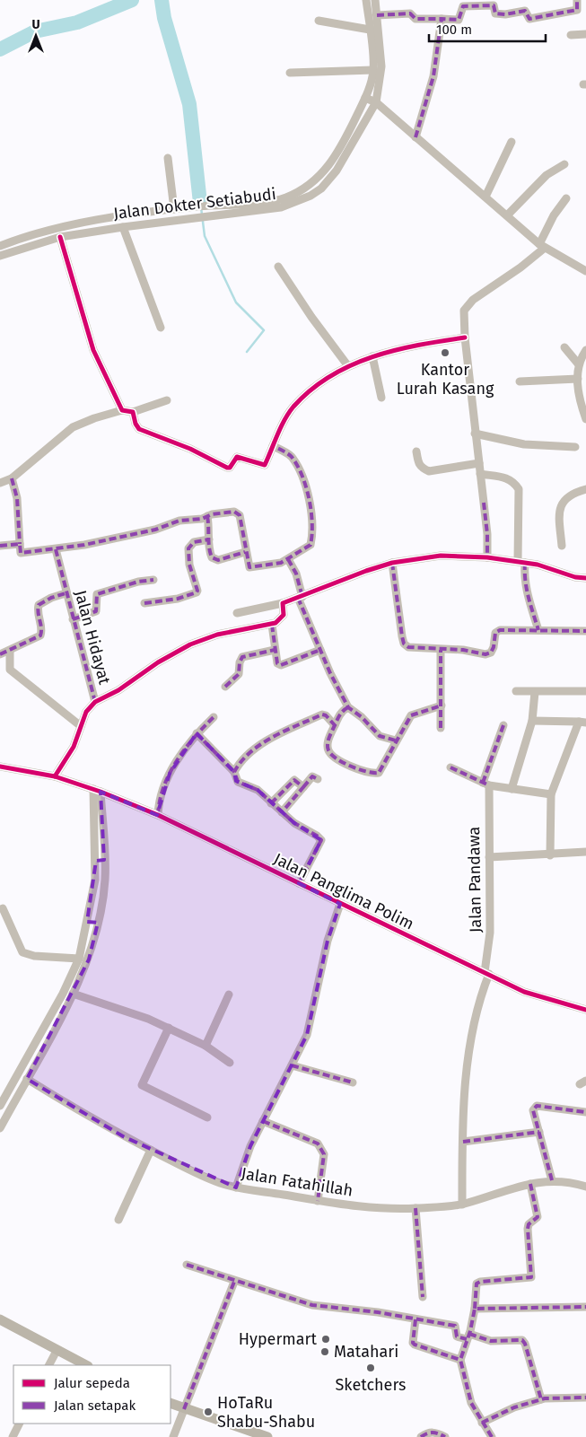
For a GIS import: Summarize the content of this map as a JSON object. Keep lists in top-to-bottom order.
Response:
{
  "streets": {
    "street": [
      "Jalan Dokter Setiabudi",
      "Jalan Hidayat",
      "Jalan Pandawa",
      "Jalan Panglima Polim",
      "Jalan Fatahillah"
    ]
  },
  "crossings": [
    ["Jalan Hidayat", "Jalan Panglima Polim"],
    ["Jalan Pandawa", "Jalan Panglima Polim"],
    ["Jalan Pandawa", "Jalan Fatahillah"]
  ],
  "places": [
    "Kantor Lurah Kasang",
    "Hypermart",
    "Matahari",
    "Sketchers",
    "HoTaRu Shabu-Shabu"
  ],
  "legend": ["Jalur sepeda", "Jalan setapak"],
  "scale_bar": "100 m",
  "north": "top"
}
